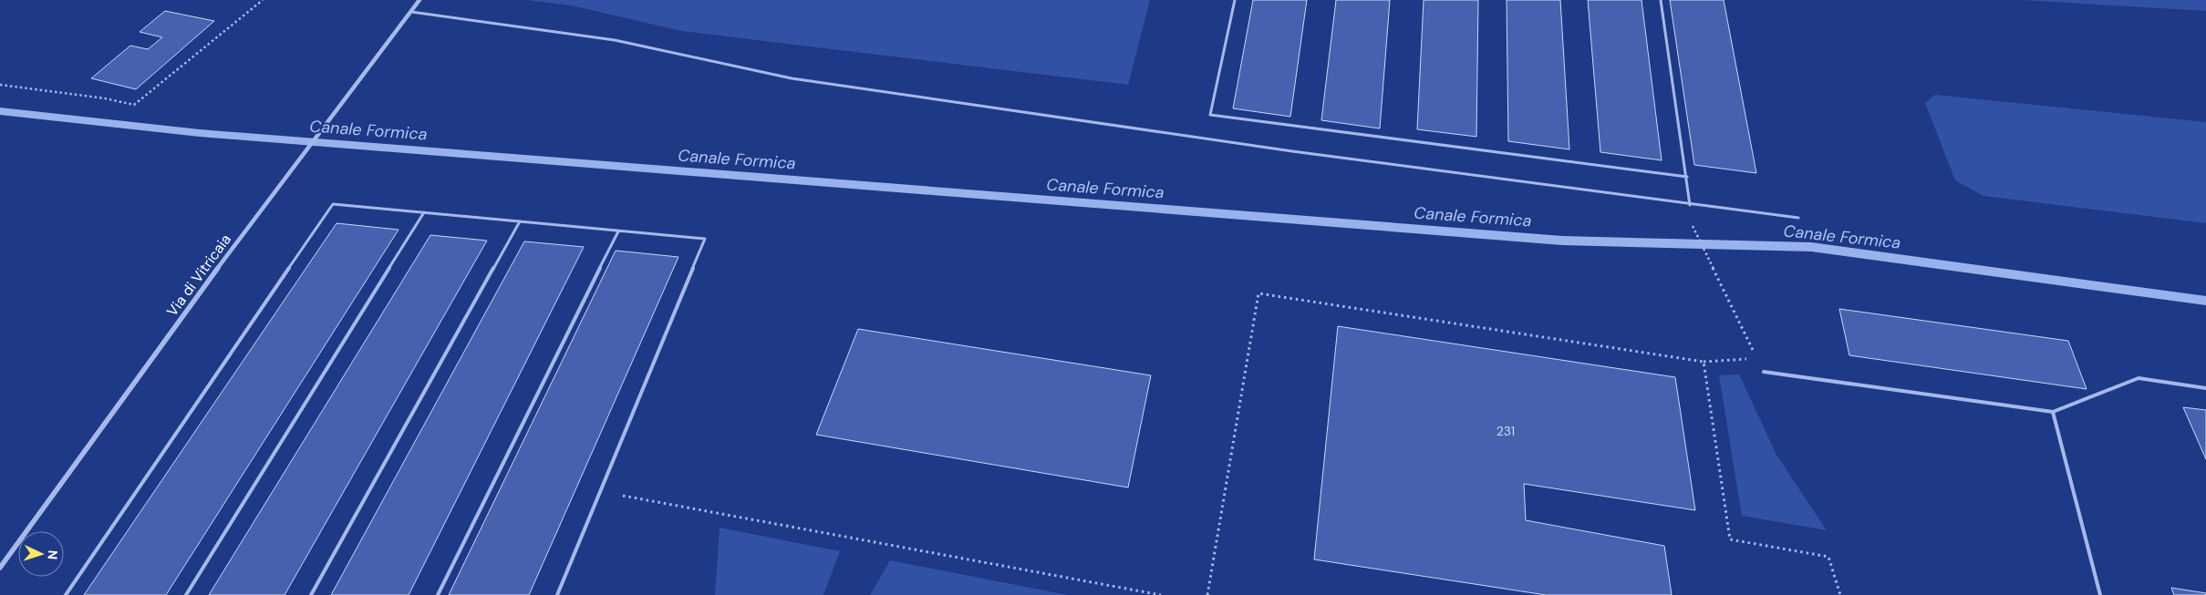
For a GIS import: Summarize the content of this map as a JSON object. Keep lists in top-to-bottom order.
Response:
{
  "streets": {
    "street": ["Via di Vitricaia"]
  },
  "water": ["Canale Formica"],
  "house_numbers": ["231"],
  "north": "right"
}
